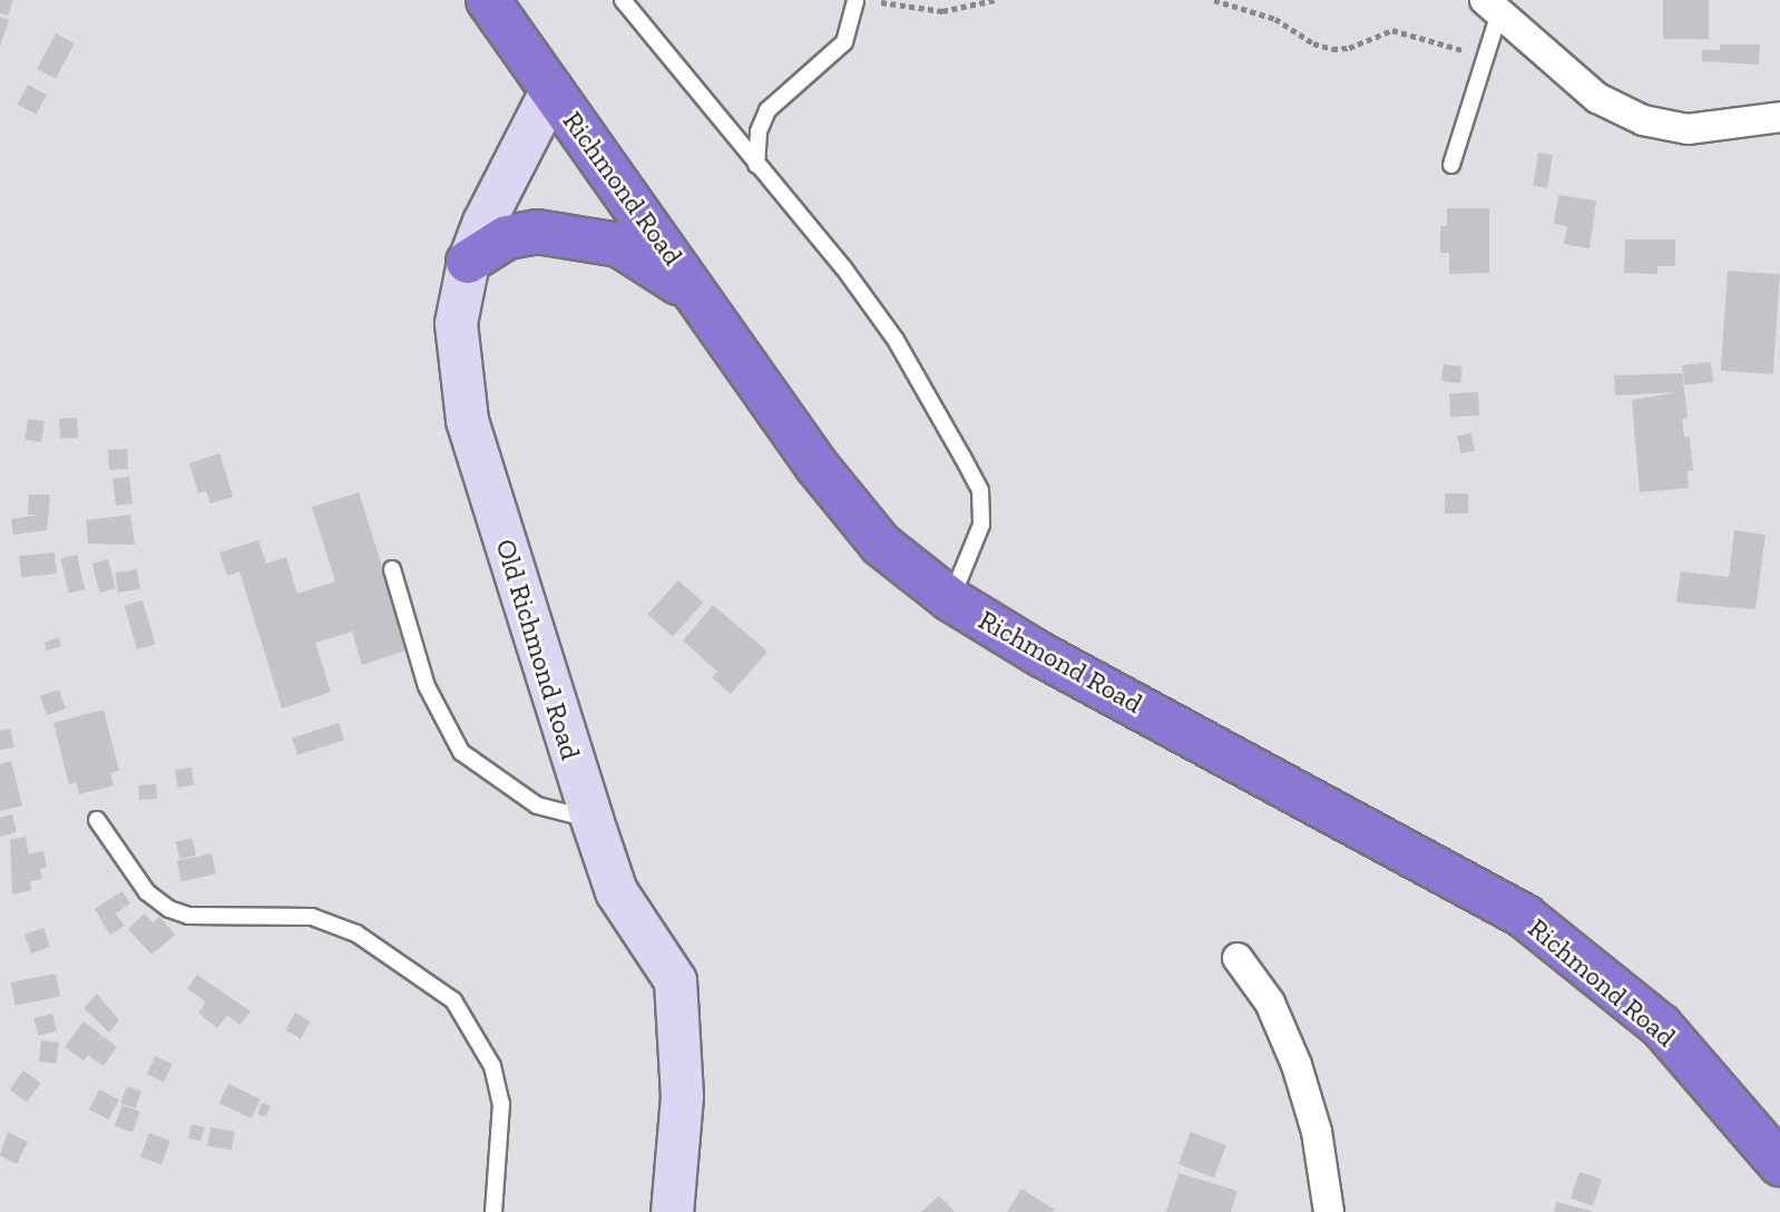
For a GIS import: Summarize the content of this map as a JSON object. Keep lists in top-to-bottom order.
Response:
{
  "streets": {
    "highway": ["Richmond Road"],
    "street": ["Old Richmond Road"]
  },
  "crossings": [
    ["Richmond Road", "Old Richmond Road"]
  ]
}
